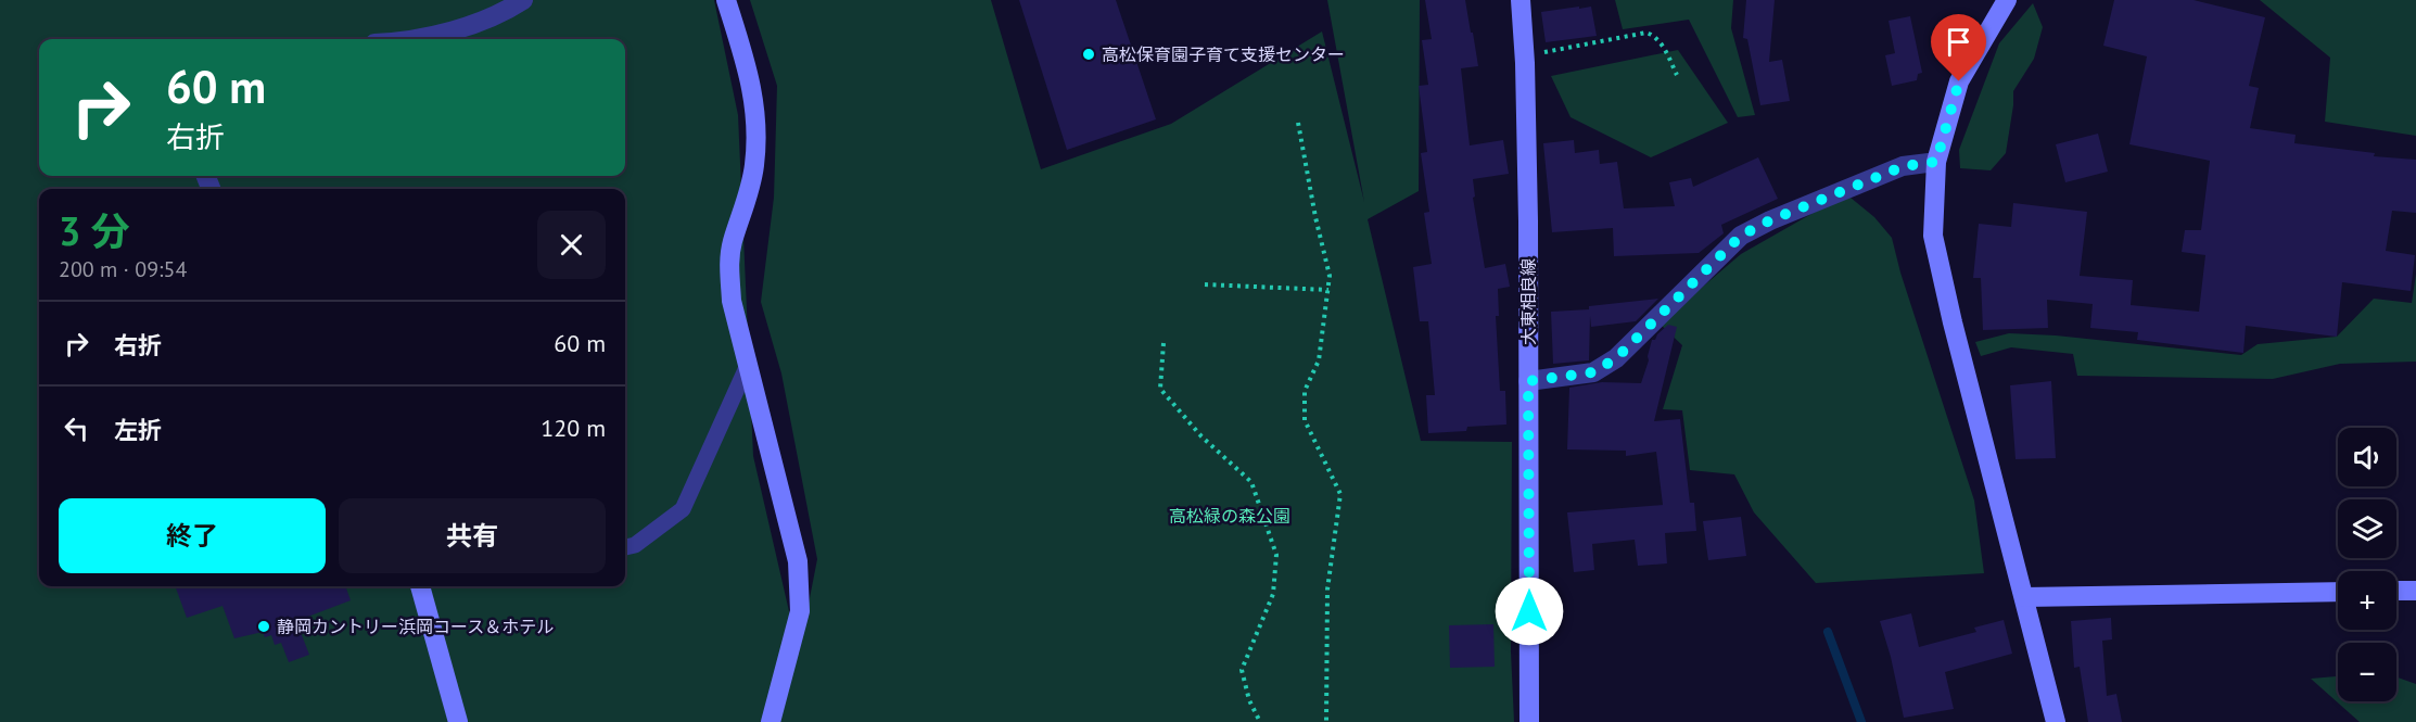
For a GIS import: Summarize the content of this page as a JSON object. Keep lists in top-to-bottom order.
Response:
{
  "streets": {
    "street": ["大東相良線"]
  },
  "parks": ["高松緑の森公園"],
  "places": ["高松保育園子育て支援センター", "静岡カントリー浜岡コース＆ホテル"],
  "page": {
    "turn": ["60 m", "右折"],
    "heading": ["3 分", "200 m · 09:54"],
    "list": [
      {
        "name": "右折",
        "value": "60 m"
      },
      {
        "name": "左折",
        "value": "120 m"
      }
    ],
    "map_buttons": ["+", "−"],
    "buttons": ["終了", "共有"]
  }
}
